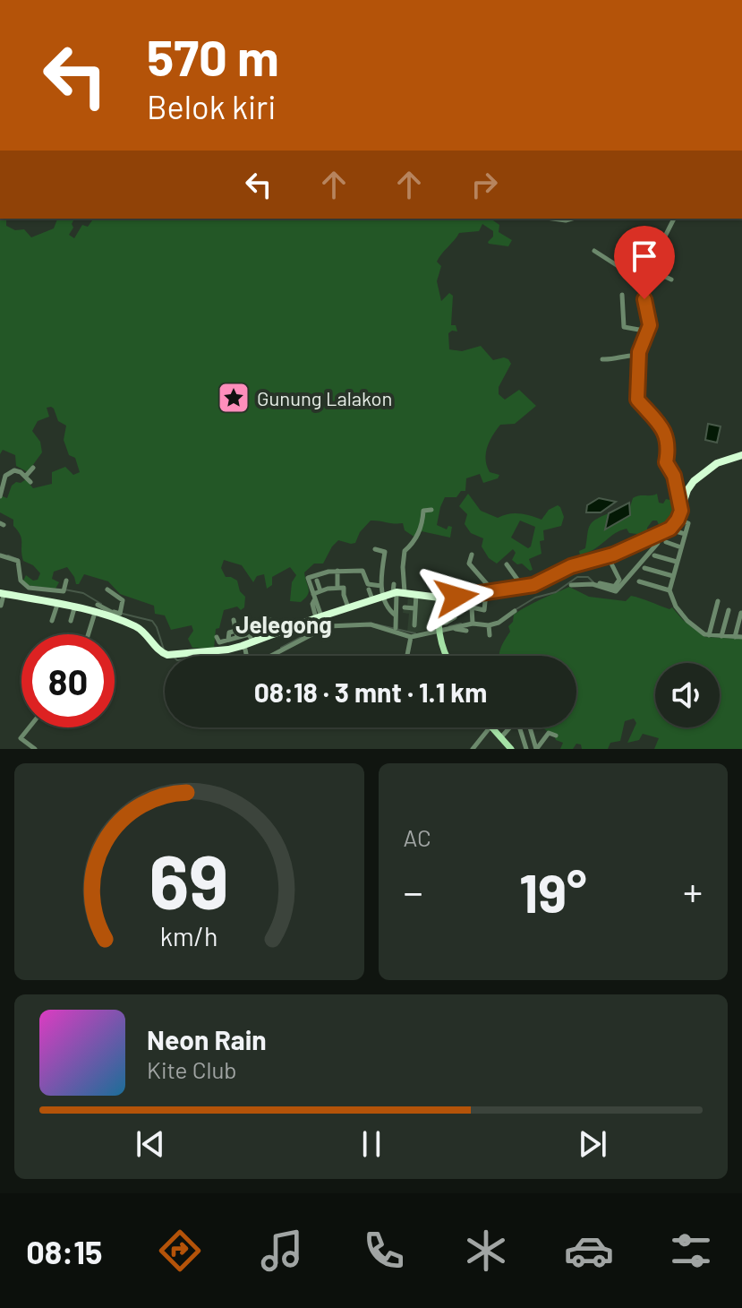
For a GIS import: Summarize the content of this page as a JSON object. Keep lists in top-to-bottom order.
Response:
{
  "districts": ["Jelegong"],
  "places": {
    "place": ["Gunung Lalakon"]
  },
  "page": {
    "turn": ["570 m", "Belok kiri"],
    "limit": "80",
    "trip": "08:18 · 3 mnt · 1.1 km",
    "tile": "AC",
    "heat": ["−", "19°", "+"],
    "song": ["Neon Rain", "Kite Club"],
    "tabs": "08:15",
    "gauge": ["69", "km/h"]
  }
}
